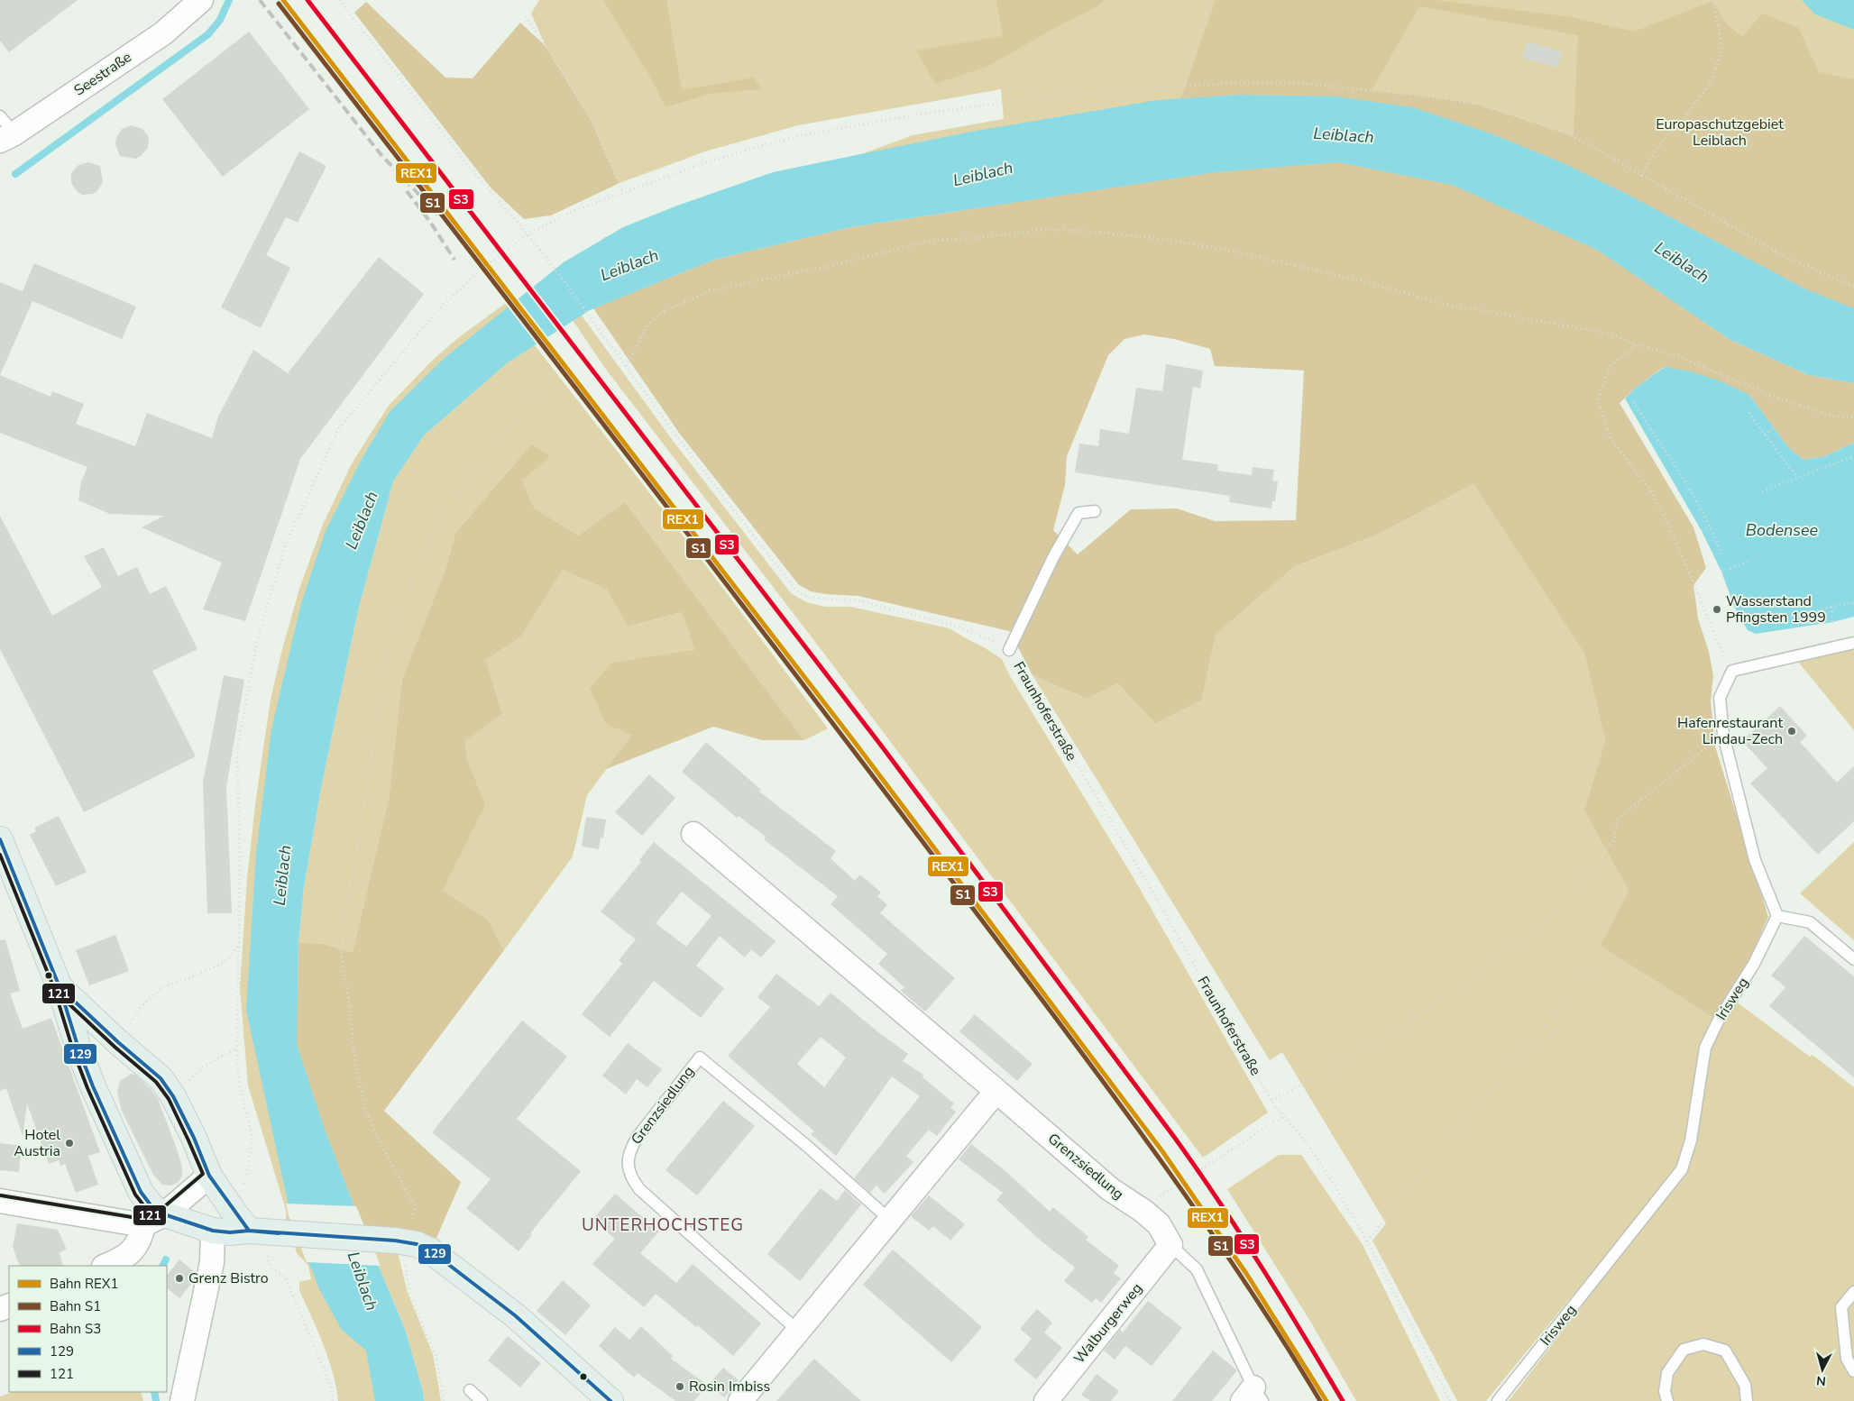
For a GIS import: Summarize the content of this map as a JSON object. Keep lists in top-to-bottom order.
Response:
{
  "streets": {
    "street": ["Seestraße", "Grenzsiedlung", "Walburgerweg"],
    "lane": ["Irisweg"],
    "path": ["Fraunhoferstraße"]
  },
  "crossings": [
    ["Grenzsiedlung", "Walburgerweg"]
  ],
  "districts": ["UNTERHOCHSTEG"],
  "water": ["Leiblach", "Bodensee"],
  "parks": ["Europaschutzgebiet Leiblach"],
  "places": [
    "Wasserstand Pfingsten 1999",
    "Hafenrestaurant Lindau-Zech",
    "Hotel Austria",
    "Grenz Bistro",
    "Rosin Imbiss"
  ],
  "lines": [
    "rail line REX1",
    "rail line S3",
    "rail line S1",
    "transit line 129",
    "transit line 121"
  ],
  "legend": [
    "Bahn REX1",
    "Bahn S1",
    "Bahn S3",
    "129",
    "121"
  ],
  "north": "bottom"
}
